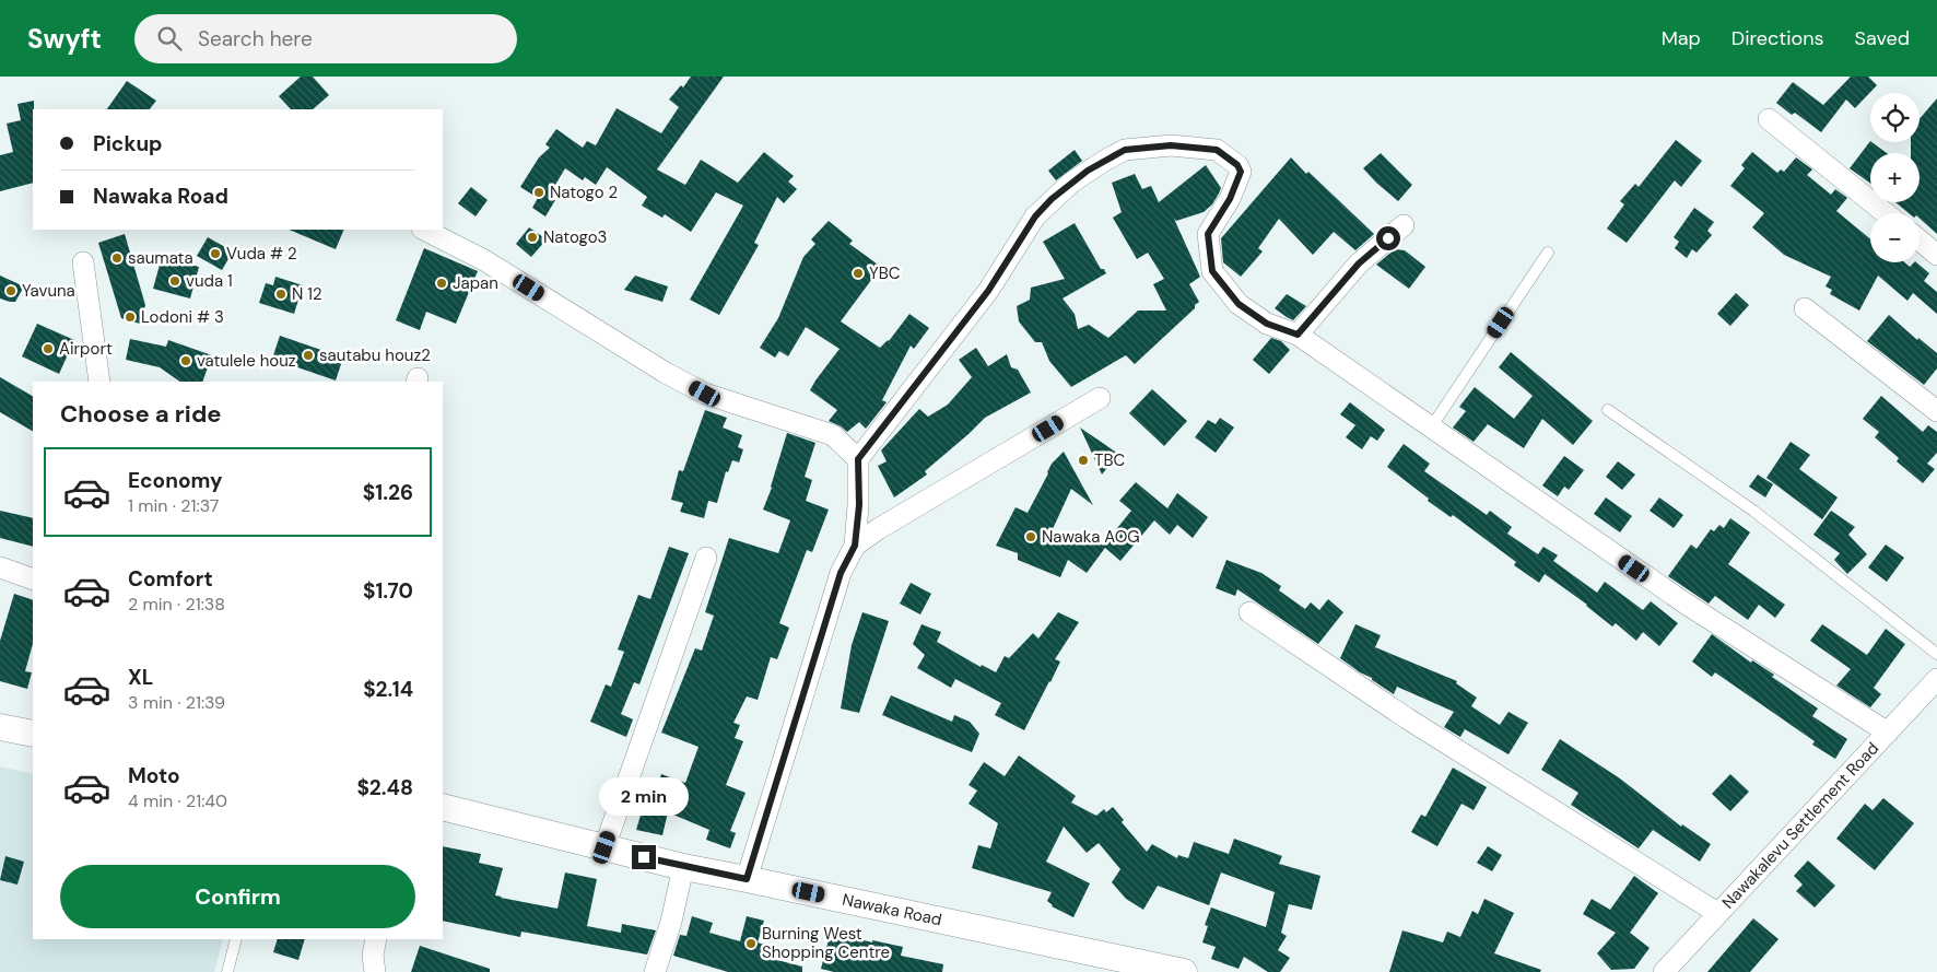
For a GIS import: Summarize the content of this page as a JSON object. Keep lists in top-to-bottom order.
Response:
{
  "streets": {
    "street": ["Nawakalevu Settlement Road", "Nawaka Road"]
  },
  "places": [
    "Natogo 2",
    "Natogo3",
    "Vuda # 2",
    "saumata",
    "YBC",
    "vuda 1",
    "Japan",
    "Yavuna",
    "N 12",
    "Lodoni # 3",
    "Airport",
    "sautabu houz2",
    "vatulele houz",
    "TBC",
    "Nawaka AOG",
    "Burning West Shopping Centre"
  ],
  "page": {
    "header": "Swyft",
    "search": "Search here",
    "nav": ["Map", "Directions", "Saved"],
    "map_buttons": ["+", "−"],
    "banner": ["Pickup", "Nawaka Road"],
    "heading": "Choose a ride",
    "list": [
      {
        "name": "Economy",
        "note": "1 min · 21:37",
        "value": "$1.26"
      },
      {
        "name": "Comfort",
        "note": "2 min · 21:38",
        "value": "$1.70"
      },
      {
        "name": "XL",
        "note": "3 min · 21:39",
        "value": "$2.14"
      },
      {
        "name": "Moto",
        "note": "4 min · 21:40",
        "value": "$2.48"
      }
    ],
    "bubble": "2 min",
    "buttons": "Confirm"
  }
}
